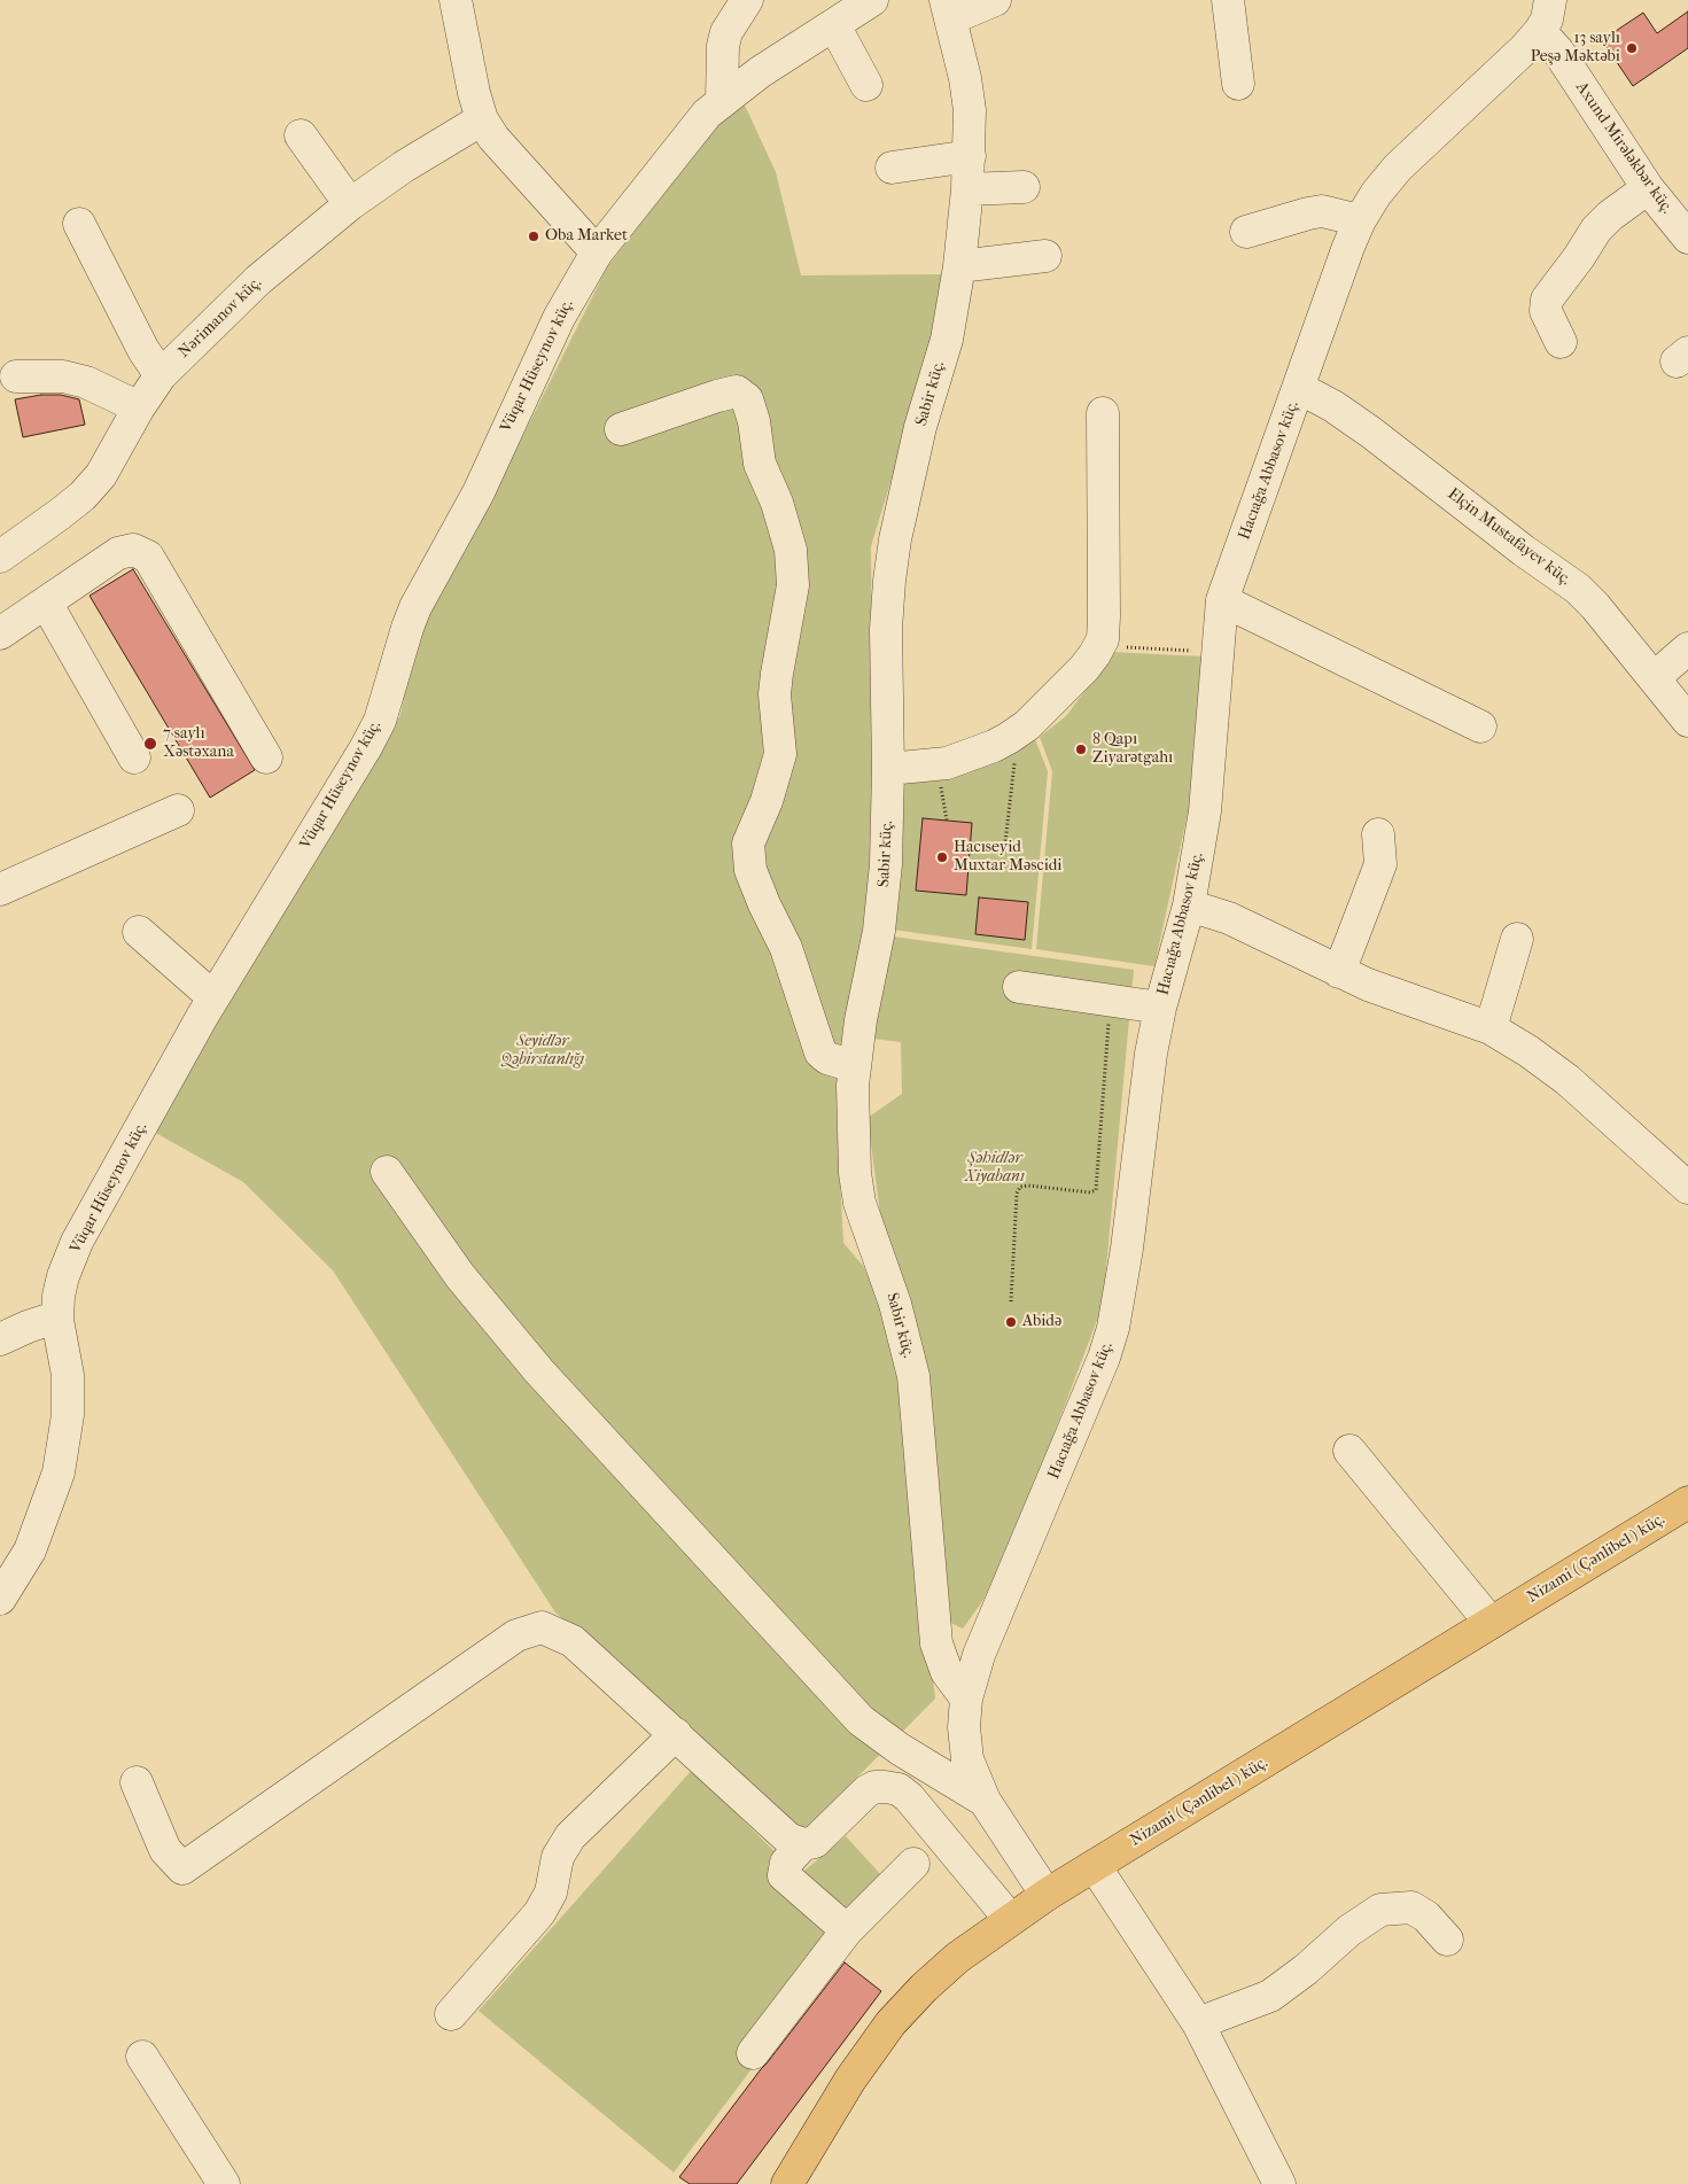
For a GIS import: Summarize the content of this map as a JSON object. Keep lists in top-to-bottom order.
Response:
{
  "streets": {
    "main road": ["Nizami ( Çənlibel ) küç."],
    "street": [
      "Axund Mirələkbər küç.",
      "Nərimanov küç.",
      "Vüqar Hüseynov küç.",
      "Sabir küç.",
      "Hacıağa Abbasov küç.",
      "Elçin Mustafayev küç."
    ]
  },
  "crossings": [
    ["Axund Mirələkbər küç.", "Hacıağa Abbasov küç."],
    ["Sabir küç.", "Hacıağa Abbasov küç."],
    ["Hacıağa Abbasov küç.", "Elçin Mustafayev küç."],
    ["Hacıağa Abbasov küç.", "Nizami ( Çənlibel ) küç."]
  ],
  "parks": ["Seyidlər Qəbirstanlığı", "Şəhidlər Xiyabanı"],
  "places": [
    "13 saylı Peşə Məktəbi",
    "Oba Market",
    "7 saylı Xəstəxana",
    "8 Qapı Ziyarətgahı",
    "Hacıseyid Muxtar Məscidi",
    "Abidə"
  ]
}
